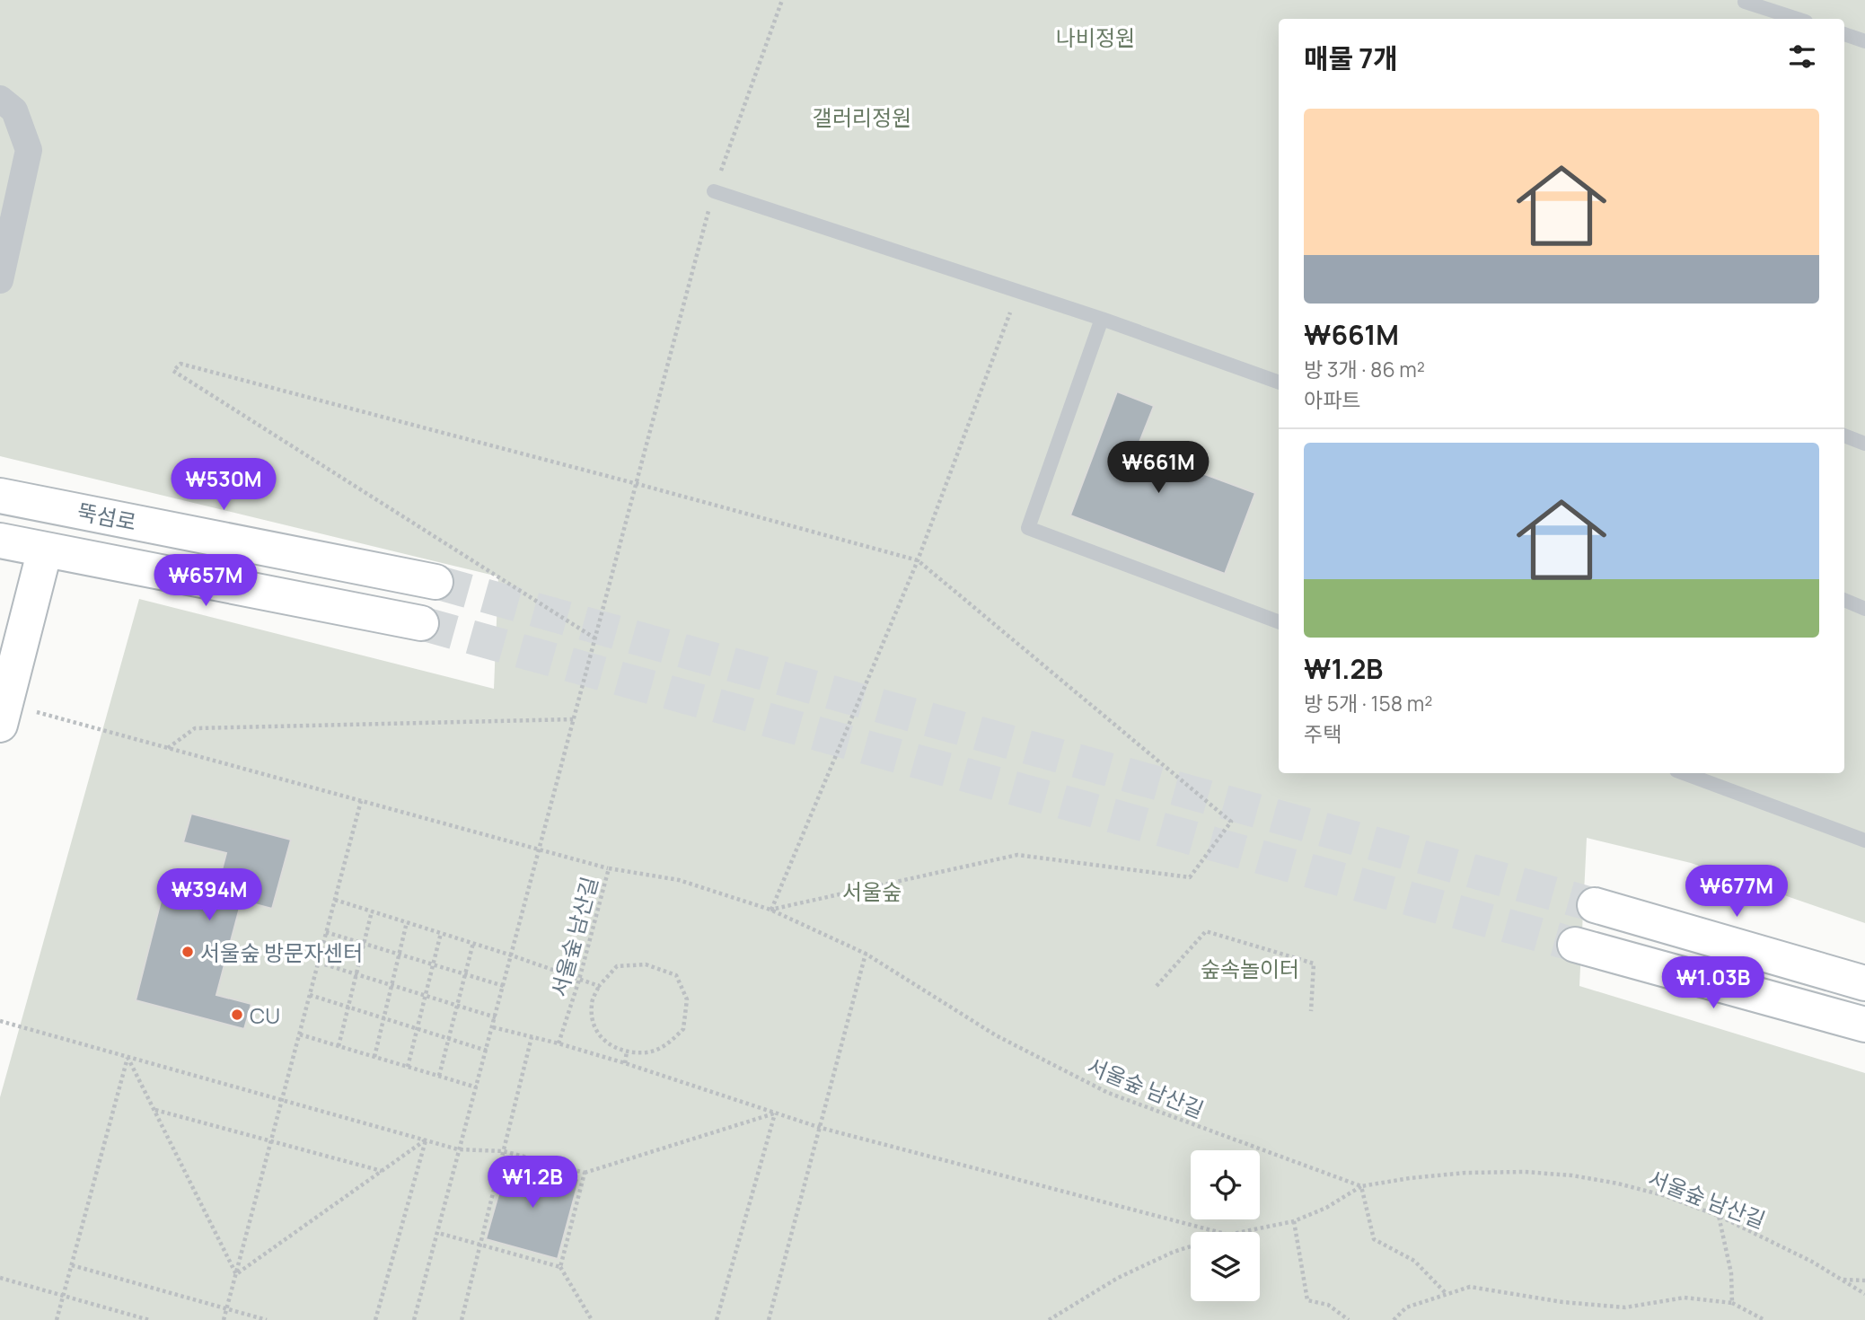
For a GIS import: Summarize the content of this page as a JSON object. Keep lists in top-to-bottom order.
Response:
{
  "streets": {
    "main road": ["뚝섬로"],
    "path": ["서울숲 남산길"]
  },
  "parks": [
    "나비정원",
    "갤러리정원",
    "서울숲",
    "숲속놀이터"
  ],
  "places": ["서울숲 방문자센터", "CU"],
  "page": {
    "heading": "매물 7개",
    "list": [
      {
        "name": "₩661M",
        "note": "방 3개 · 86 m² · 아파트"
      },
      {
        "name": "₩1.2B",
        "note": "방 5개 · 158 m² · 주택"
      }
    ],
    "price": [
      "₩661M",
      "₩530M",
      "₩657M",
      "₩677M",
      "₩394M",
      "₩1.03B",
      "₩1.2B"
    ]
  }
}
